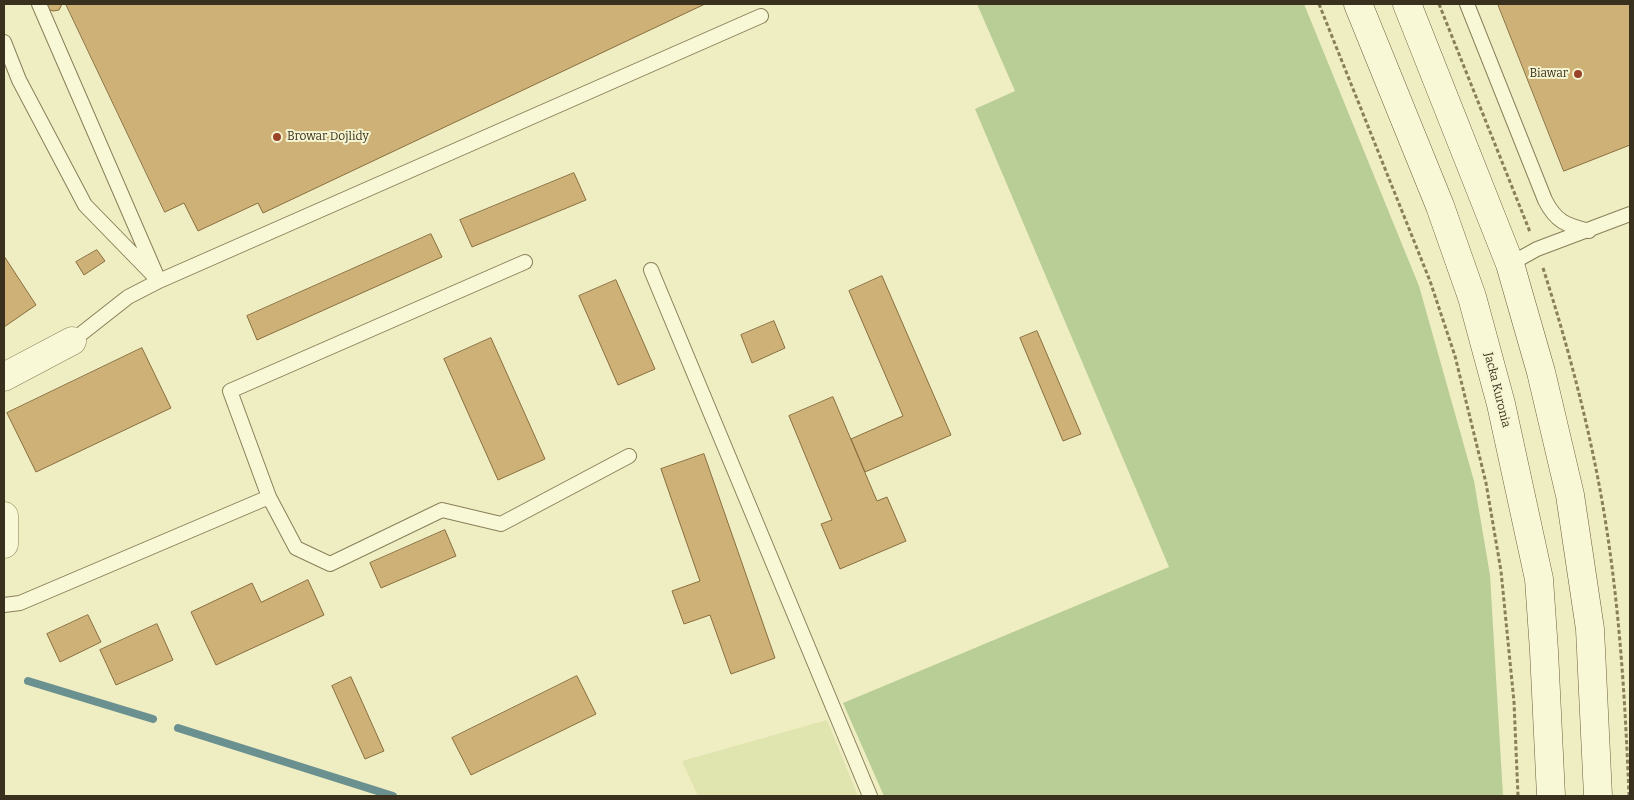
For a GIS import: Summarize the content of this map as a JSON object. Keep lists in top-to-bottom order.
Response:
{
  "streets": {
    "main road": ["Jacka Kuronia"]
  },
  "places": ["Biawar", "Browar Dojlidy"]
}
